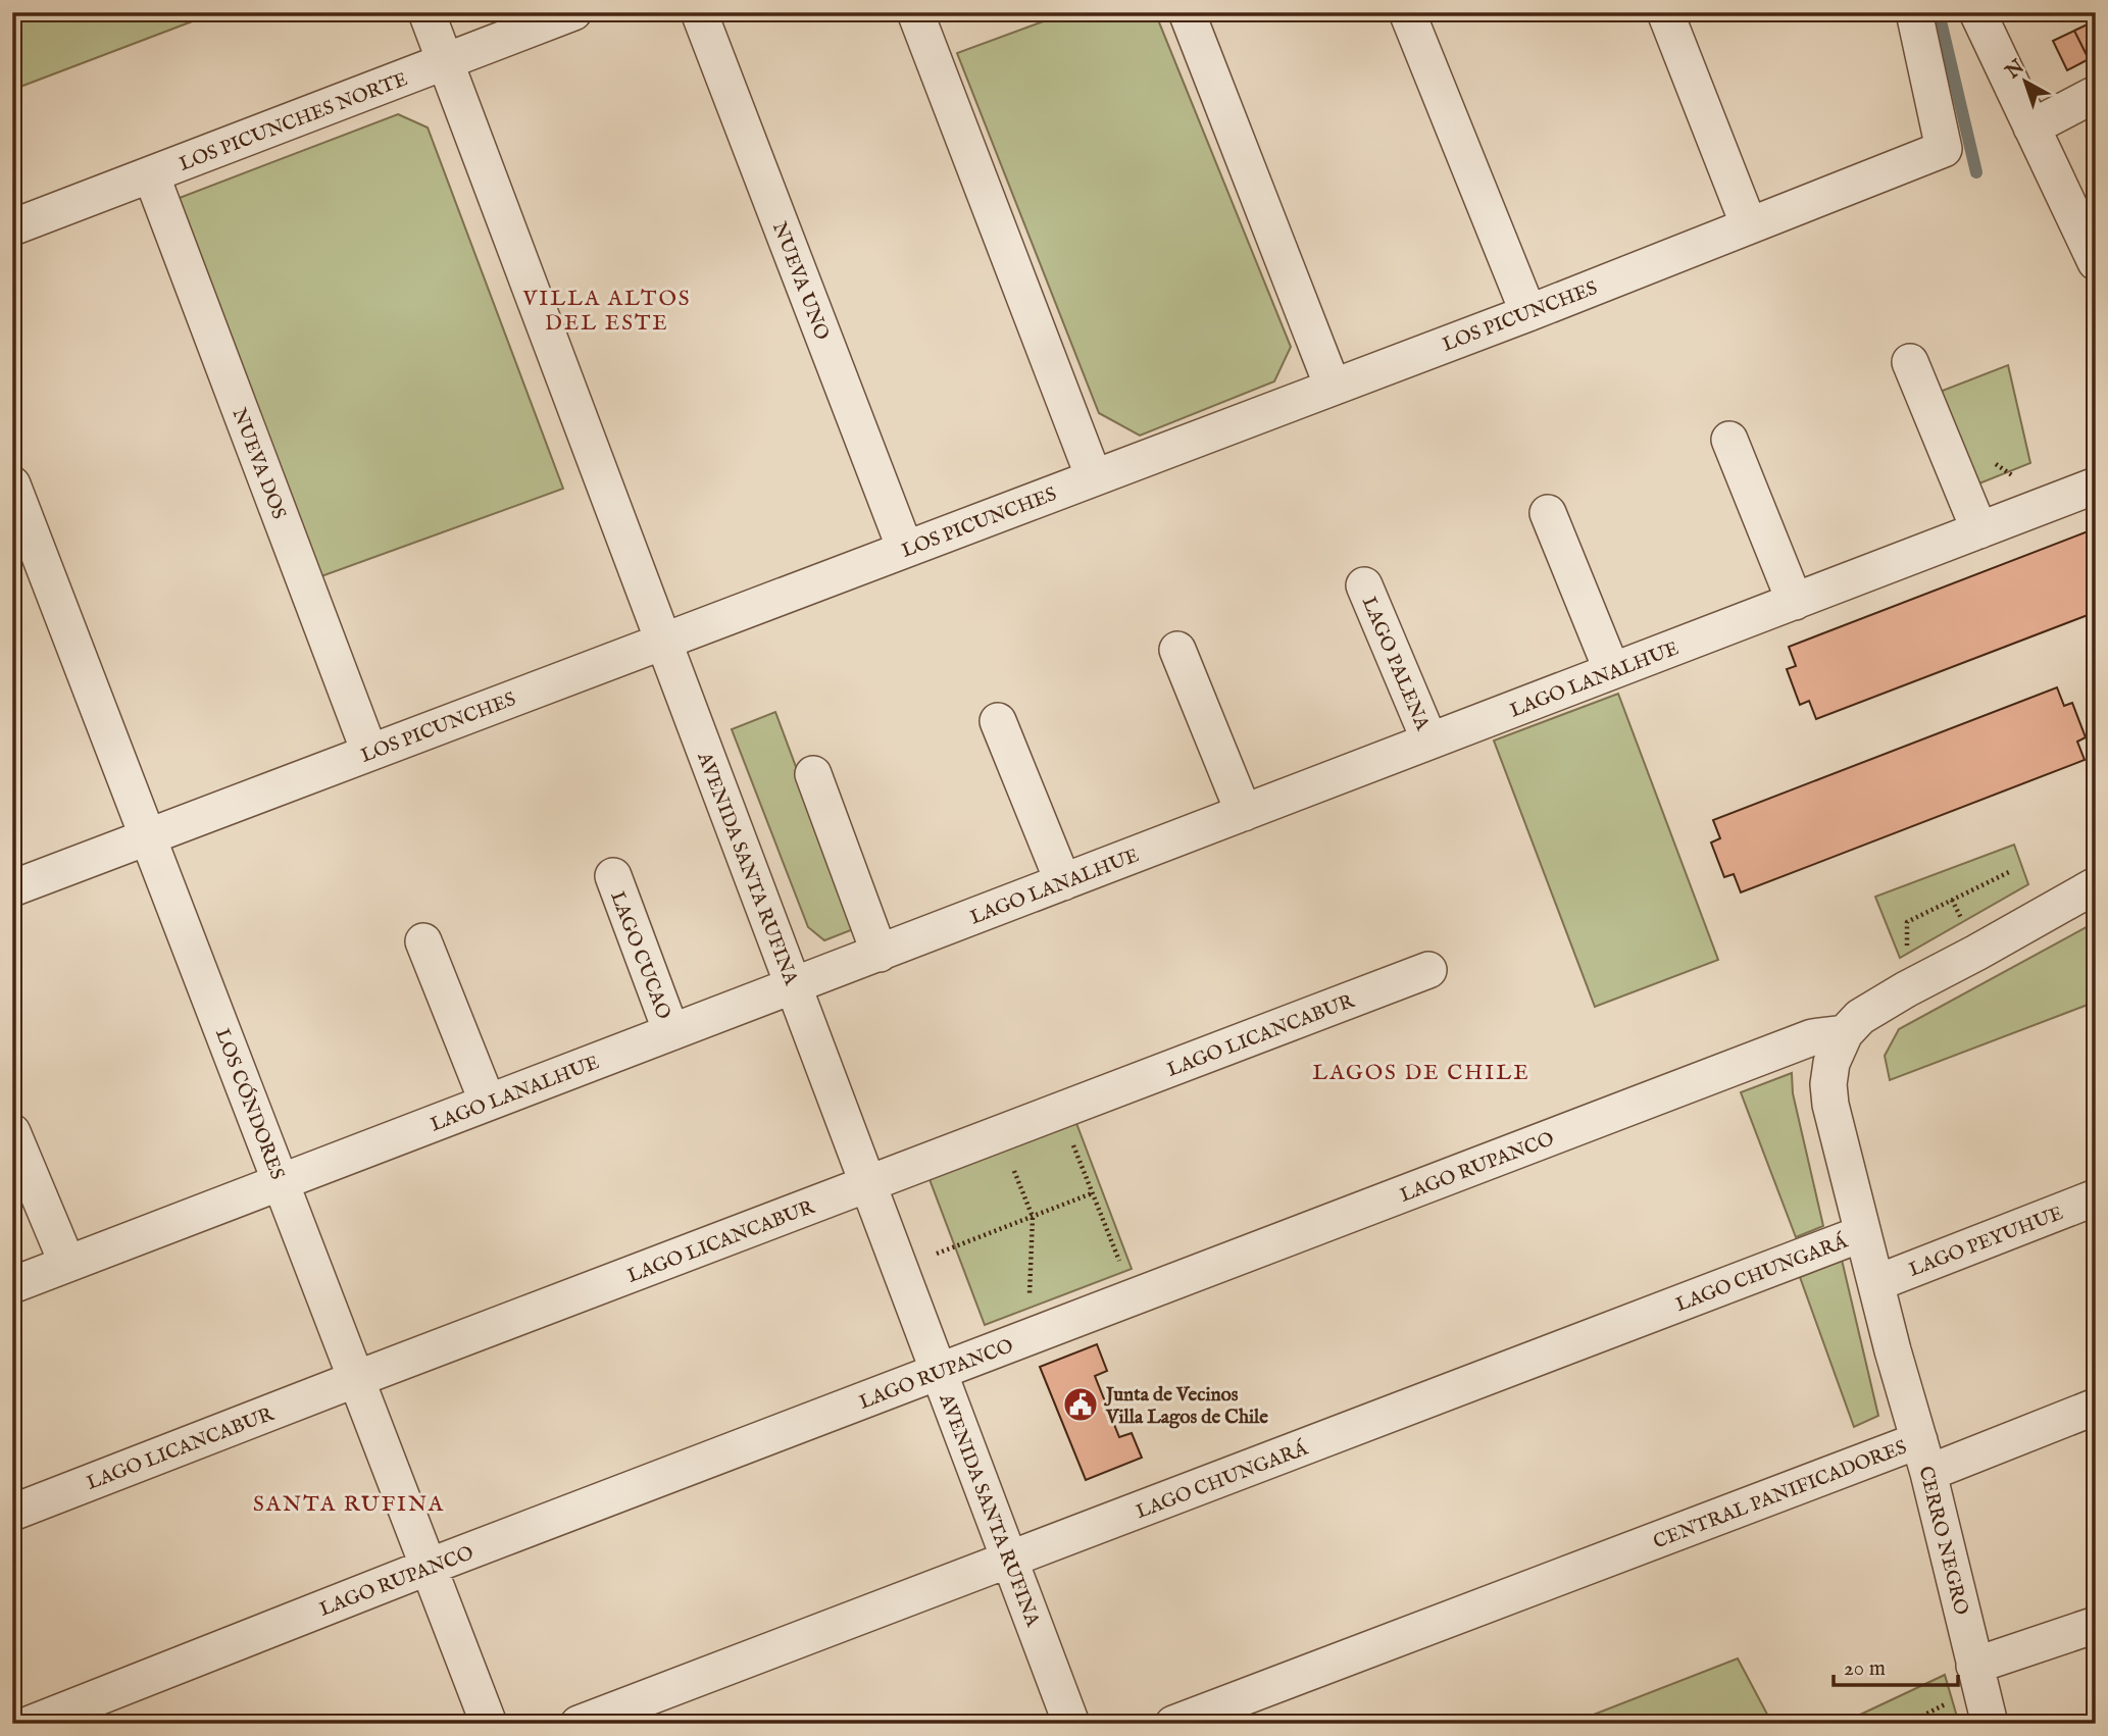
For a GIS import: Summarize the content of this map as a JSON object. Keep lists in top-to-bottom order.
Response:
{
  "streets": {
    "street": [
      "LOS PICUNCHES NORTE",
      "NUEVA UNO",
      "LOS PICUNCHES",
      "NUEVA DOS",
      "LAGO PALENA",
      "LAGO LANALHUE",
      "AVENIDA SANTA RUFINA",
      "LAGO CUCAO",
      "LAGO LICANCABUR",
      "LOS CÓNDORES",
      "LAGO RUPANCO",
      "LAGO PEYUHUE",
      "LAGO CHUNGARÁ",
      "CENTRAL PANIFICADORES",
      "CERRO NEGRO"
    ]
  },
  "crossings": [
    ["LOS PICUNCHES NORTE", "NUEVA DOS"],
    ["LOS PICUNCHES NORTE", "AVENIDA SANTA RUFINA"],
    ["NUEVA UNO", "LOS PICUNCHES"],
    ["LOS PICUNCHES", "NUEVA DOS"],
    ["LOS PICUNCHES", "AVENIDA SANTA RUFINA"],
    ["LOS PICUNCHES", "LOS CÓNDORES"],
    ["LAGO PALENA", "LAGO LANALHUE"],
    ["LAGO LANALHUE", "AVENIDA SANTA RUFINA"],
    ["LAGO LANALHUE", "LAGO CUCAO"],
    ["LAGO LANALHUE", "LOS CÓNDORES"],
    ["AVENIDA SANTA RUFINA", "LAGO LICANCABUR"],
    ["AVENIDA SANTA RUFINA", "LAGO RUPANCO"],
    ["AVENIDA SANTA RUFINA", "LAGO CHUNGARÁ"],
    ["LAGO LICANCABUR", "LOS CÓNDORES"],
    ["LOS CÓNDORES", "LAGO RUPANCO"],
    ["LAGO RUPANCO", "CENTRAL PANIFICADORES"],
    ["LAGO PEYUHUE", "CENTRAL PANIFICADORES"],
    ["LAGO CHUNGARÁ", "CENTRAL PANIFICADORES"],
    ["CENTRAL PANIFICADORES", "CERRO NEGRO"]
  ],
  "districts": ["VILLA ALTOS DEL ESTE", "LAGOS DE CHILE", "SANTA RUFINA"],
  "places": {
    "public building": ["Junta de Vecinos Villa Lagos de Chile"]
  },
  "scale_bar": "20 m",
  "north": "top left"
}
